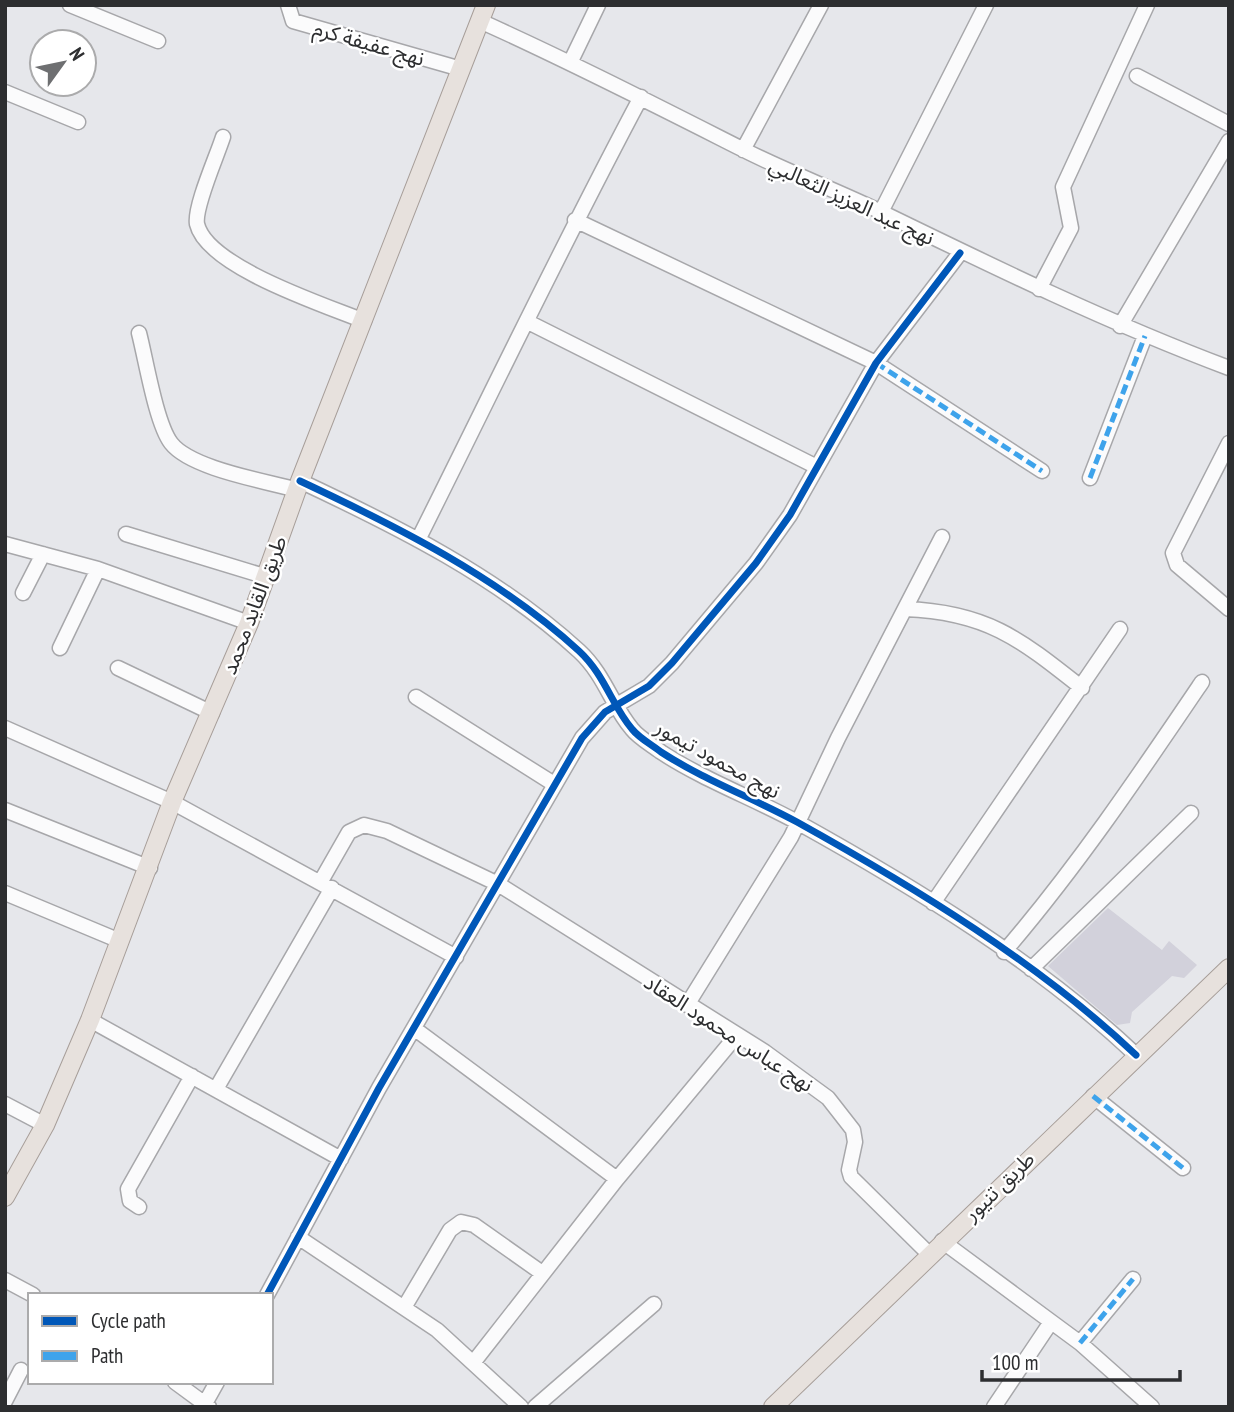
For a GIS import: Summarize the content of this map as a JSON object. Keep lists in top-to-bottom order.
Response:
{
  "streets": {
    "main road": ["طريق القايد محمد", "طريق تنيور"],
    "street": [
      "نهج عفيفة كرم",
      "نهج عبد العزيز الثعالبي",
      "نهج محمود تيمور",
      "نهج عباس محمود العقاد"
    ]
  },
  "crossings": [
    ["نهج عفيفة كرم", "طريق القايد محمد"],
    ["نهج عبد العزيز الثعالبي", "طريق القايد محمد"],
    ["طريق القايد محمد", "نهج محمود تيمور"],
    ["نهج محمود تيمور", "طريق تنيور"],
    ["نهج عباس محمود العقاد", "طريق تنيور"]
  ],
  "legend": ["Cycle path", "Path"],
  "scale_bar": "100 m",
  "north": "top right"
}
